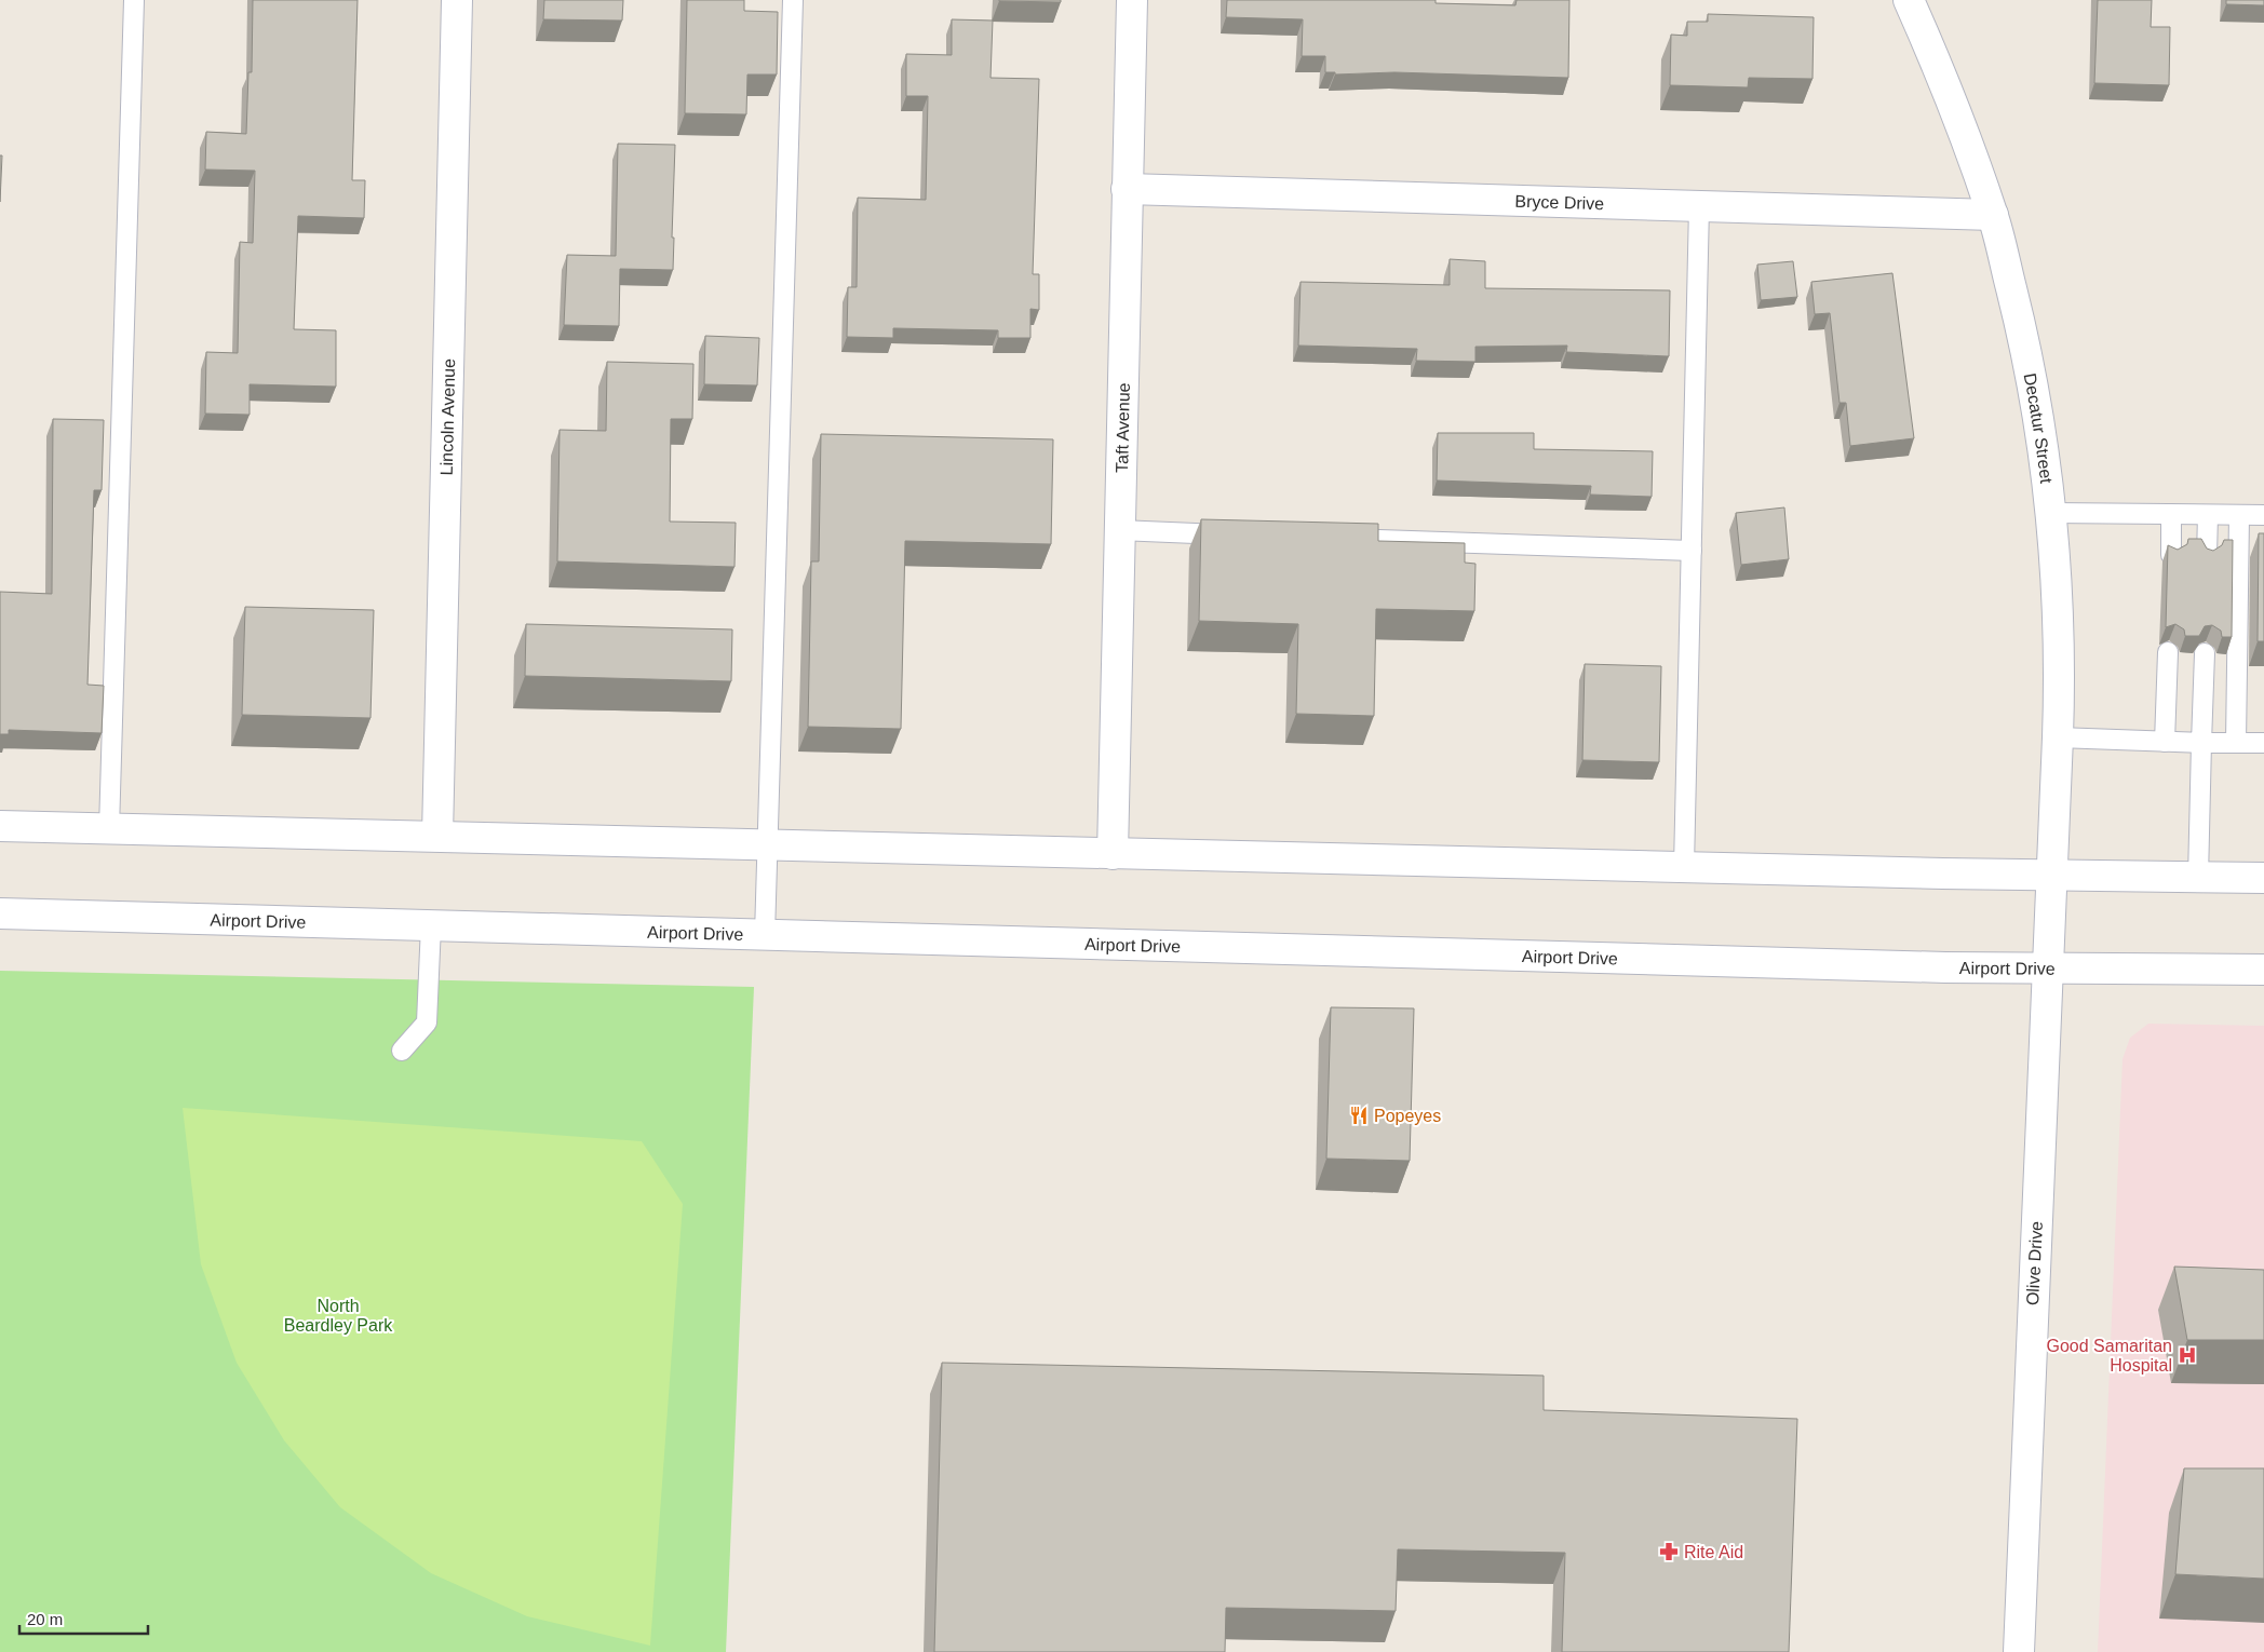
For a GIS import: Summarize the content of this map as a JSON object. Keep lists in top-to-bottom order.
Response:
{
  "streets": {
    "main road": [
      "Bryce Drive",
      "Lincoln Avenue",
      "Taft Avenue",
      "Decatur Street",
      "Airport Drive",
      "Olive Drive"
    ]
  },
  "crossings": [
    ["Bryce Drive", "Taft Avenue"],
    ["Bryce Drive", "Decatur Street"],
    ["Decatur Street", "Olive Drive"],
    ["Airport Drive", "Olive Drive"]
  ],
  "parks": ["North Beardley Park"],
  "places": {
    "restaurant": ["Popeyes"],
    "hospital": ["Good Samaritan Hospital"],
    "pharmacy": ["Rite Aid"]
  },
  "scale_bar": "20 m"
}
